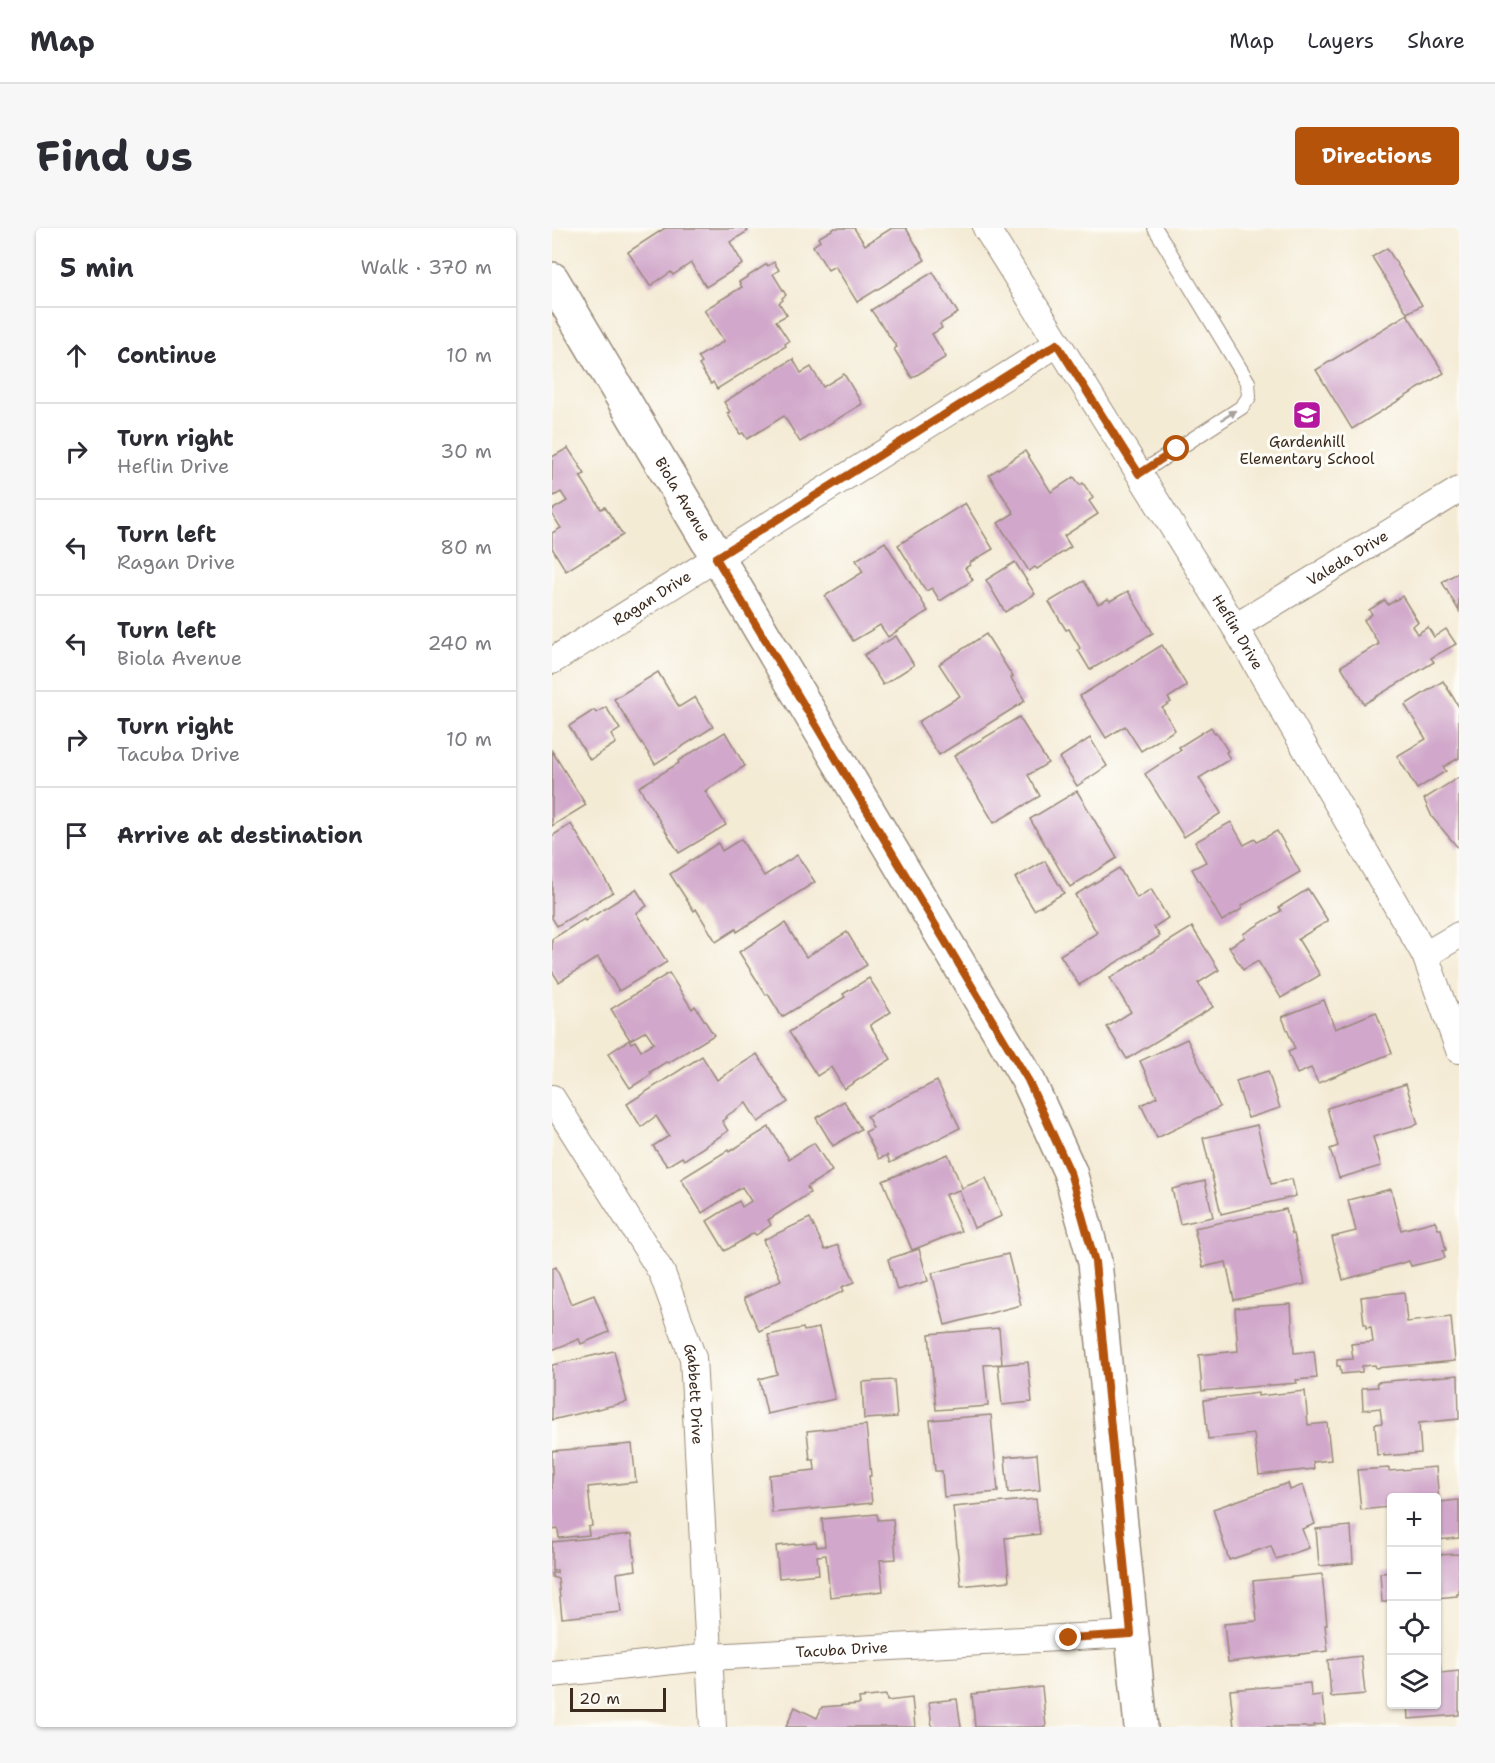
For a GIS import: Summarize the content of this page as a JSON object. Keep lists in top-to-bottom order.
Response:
{
  "streets": {
    "street": [
      "Biola Avenue",
      "Valeda Drive",
      "Ragan Drive",
      "Heflin Drive",
      "Gabbett Drive",
      "Tacuba Drive"
    ]
  },
  "crossings": [
    ["Biola Avenue", "Ragan Drive"],
    ["Biola Avenue", "Tacuba Drive"],
    ["Valeda Drive", "Heflin Drive"],
    ["Ragan Drive", "Heflin Drive"],
    ["Gabbett Drive", "Tacuba Drive"]
  ],
  "places": {
    "school or university": ["Gardenhill Elementary School"]
  },
  "scale_bar": "20 m",
  "page": {
    "header": "Map",
    "nav": ["Map", "Layers", "Share"],
    "buttons": "Directions",
    "title": "Find us",
    "heading": ["5 min", "Walk · 370 m"],
    "list": [
      ["Continue", "10 m"],
      ["Turn right", "Heflin Drive", "30 m"],
      ["Turn left", "Ragan Drive", "80 m"],
      ["Turn left", "Biola Avenue", "240 m"],
      ["Turn right", "Tacuba Drive", "10 m"],
      "Arrive at destination"
    ],
    "map_buttons": ["+", "−"],
    "scale": "20 m"
  }
}
